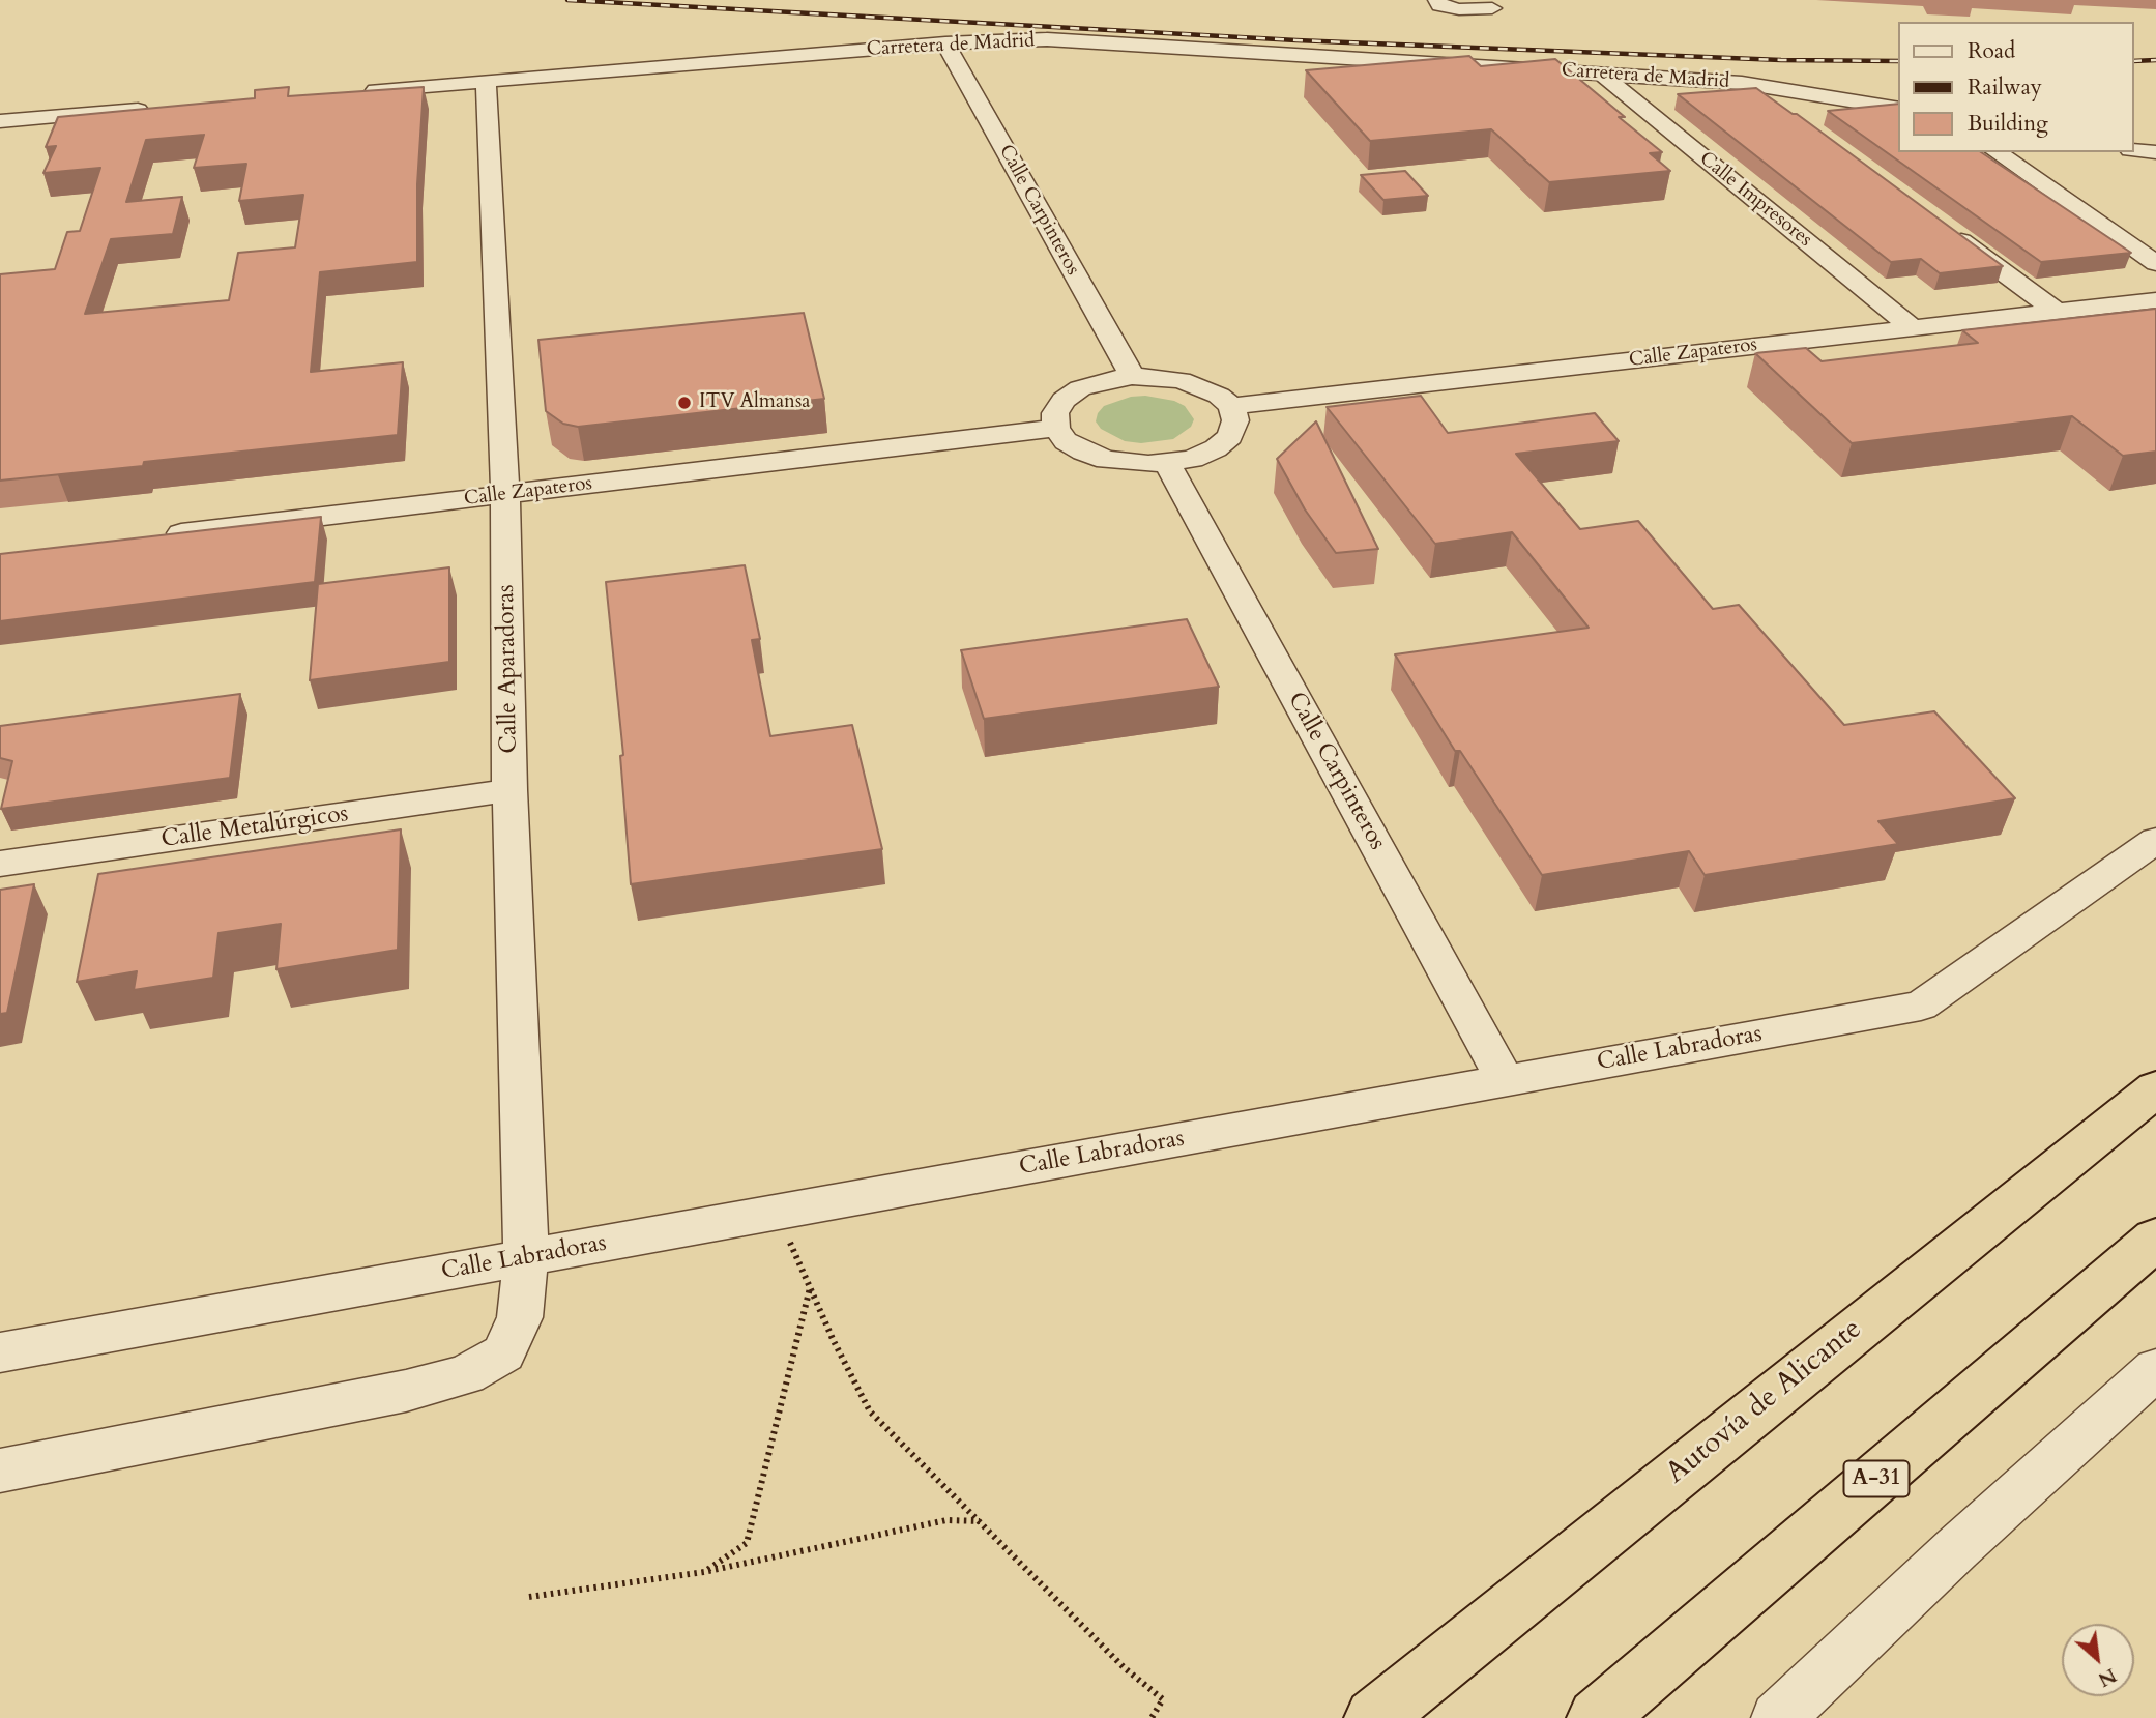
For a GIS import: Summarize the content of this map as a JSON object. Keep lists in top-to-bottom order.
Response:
{
  "streets": {
    "highway": ["Autovía de Alicante", "A-31"],
    "street": [
      "Carretera de Madrid",
      "Calle Impresores",
      "Calle Carpinteros",
      "Calle Zapateros",
      "Calle Aparadoras",
      "Calle Metalúrgicos",
      "Calle Labradoras"
    ]
  },
  "crossings": [
    ["Carretera de Madrid", "Calle Impresores"],
    ["Carretera de Madrid", "Calle Carpinteros"],
    ["Carretera de Madrid", "Calle Aparadoras"],
    ["Calle Impresores", "Calle Zapateros"],
    ["Calle Carpinteros", "Calle Labradoras"],
    ["Calle Zapateros", "Calle Aparadoras"],
    ["Calle Aparadoras", "Calle Metalúrgicos"],
    ["Calle Aparadoras", "Calle Labradoras"]
  ],
  "places": ["ITV Almansa"],
  "legend": ["Road", "Railway", "Building"],
  "north": "bottom right"
}
